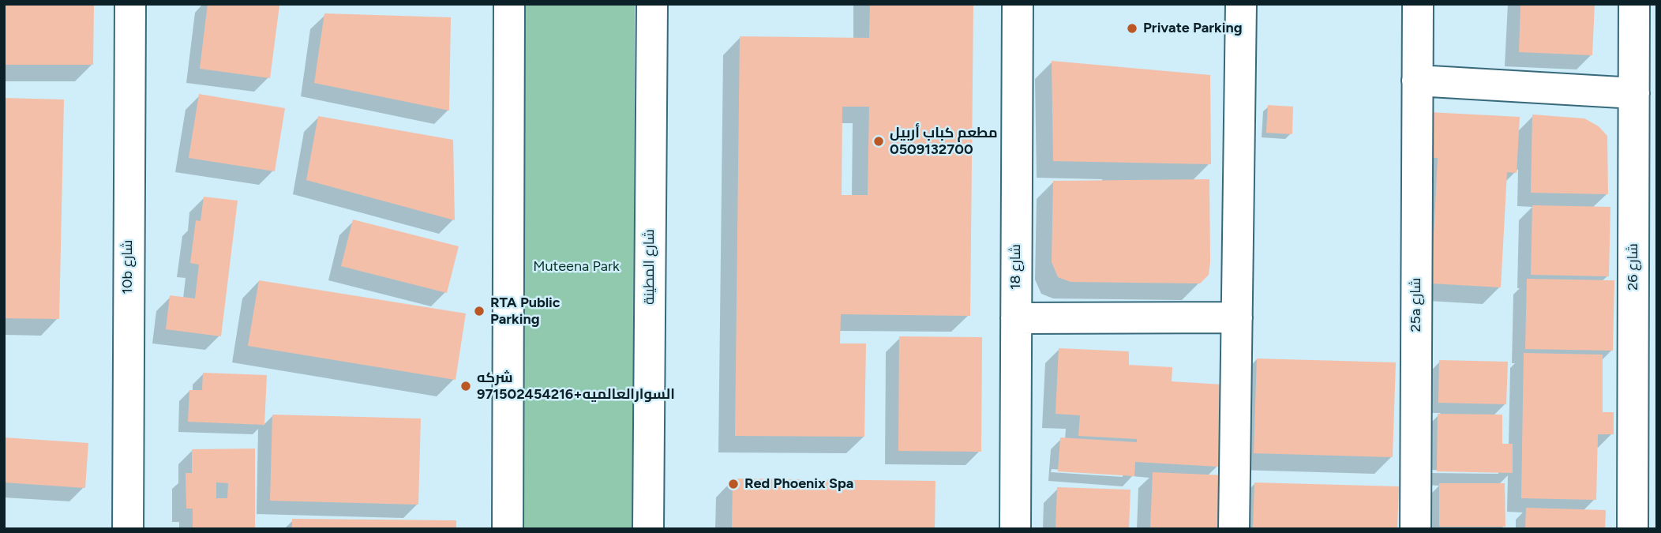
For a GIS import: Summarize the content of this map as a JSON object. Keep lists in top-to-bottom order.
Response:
{
  "streets": {
    "street": [
      "10b شارع",
      "شارع المطينة",
      "شارع 18",
      "شارع 26",
      "25a شارع"
    ]
  },
  "parks": ["Muteena Park"],
  "places": [
    "Private Parking",
    "مطعم كباب أربيل 0509132700",
    "RTA Public Parking",
    "شركه السوارالعالميه+971502454216",
    "Red Phoenix Spa"
  ]
}
